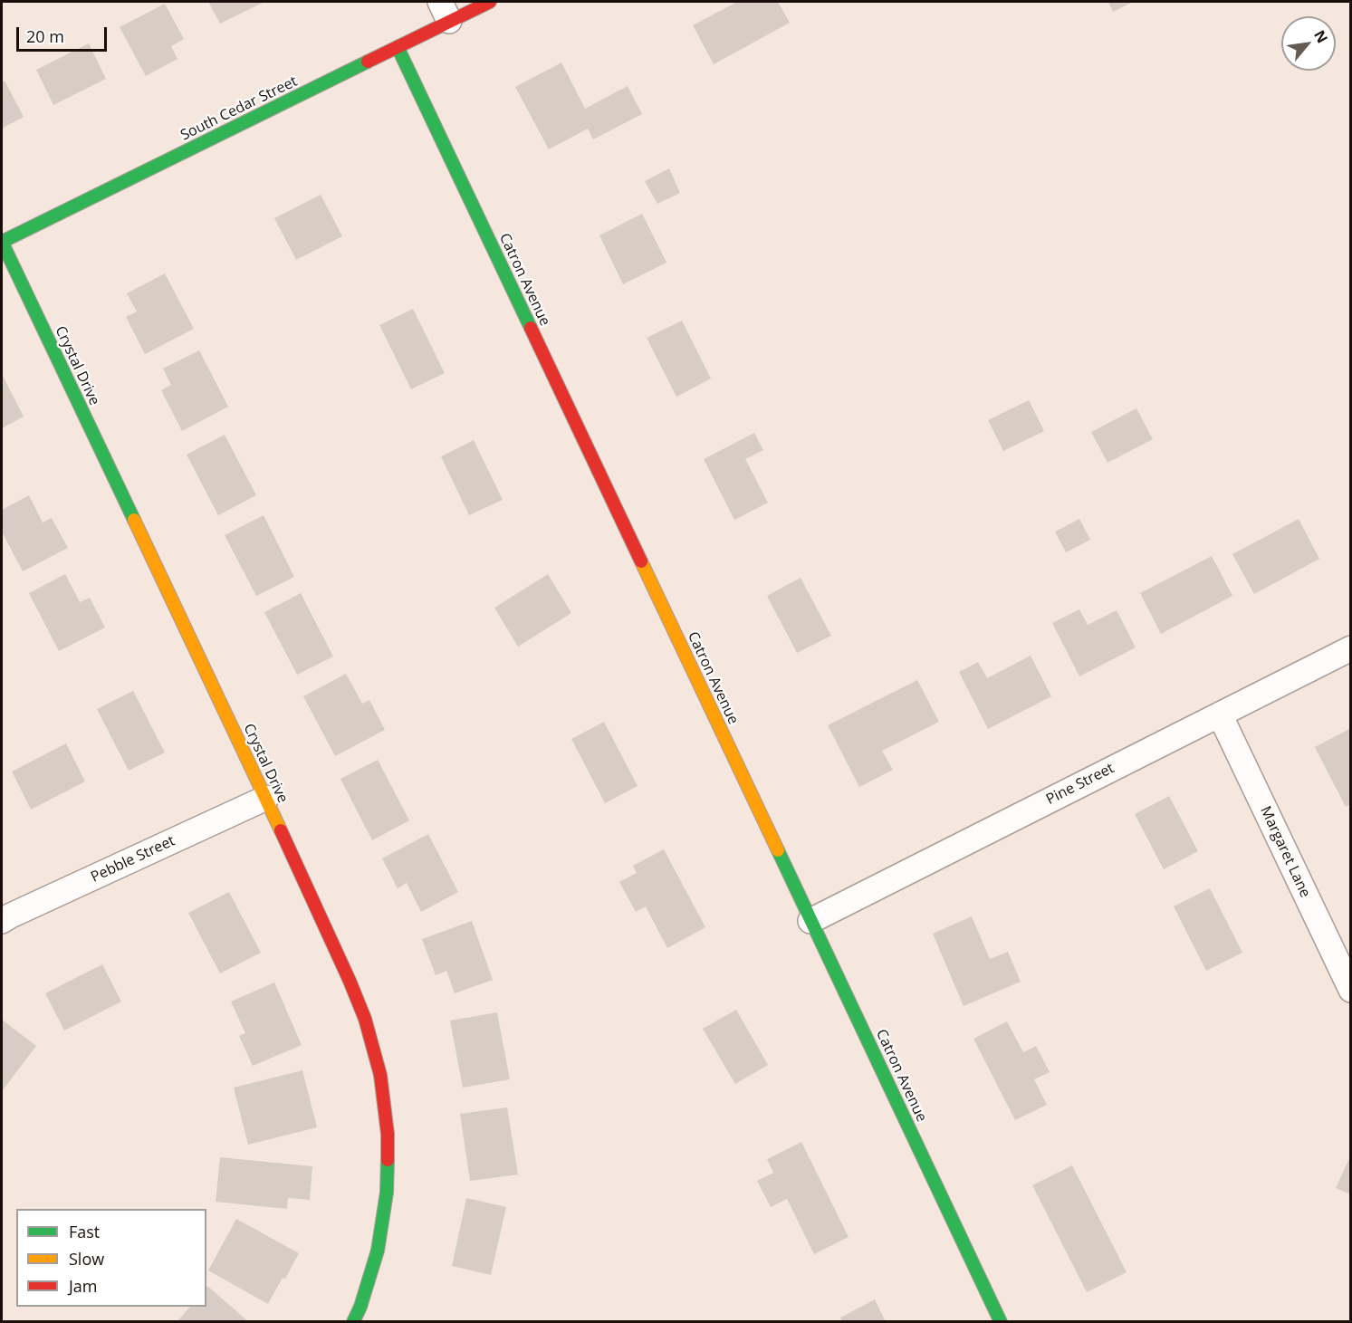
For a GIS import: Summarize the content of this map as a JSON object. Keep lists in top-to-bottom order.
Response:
{
  "streets": {
    "street": [
      "South Cedar Street",
      "Catron Avenue",
      "Crystal Drive",
      "Pine Street",
      "Margaret Lane",
      "Pebble Street"
    ]
  },
  "crossings": [
    ["South Cedar Street", "Catron Avenue"],
    ["South Cedar Street", "Crystal Drive"],
    ["Catron Avenue", "Pine Street"],
    ["Crystal Drive", "Pebble Street"],
    ["Pine Street", "Margaret Lane"]
  ],
  "legend": ["Fast", "Slow", "Jam"],
  "scale_bar": "20 m",
  "north": "top right"
}
